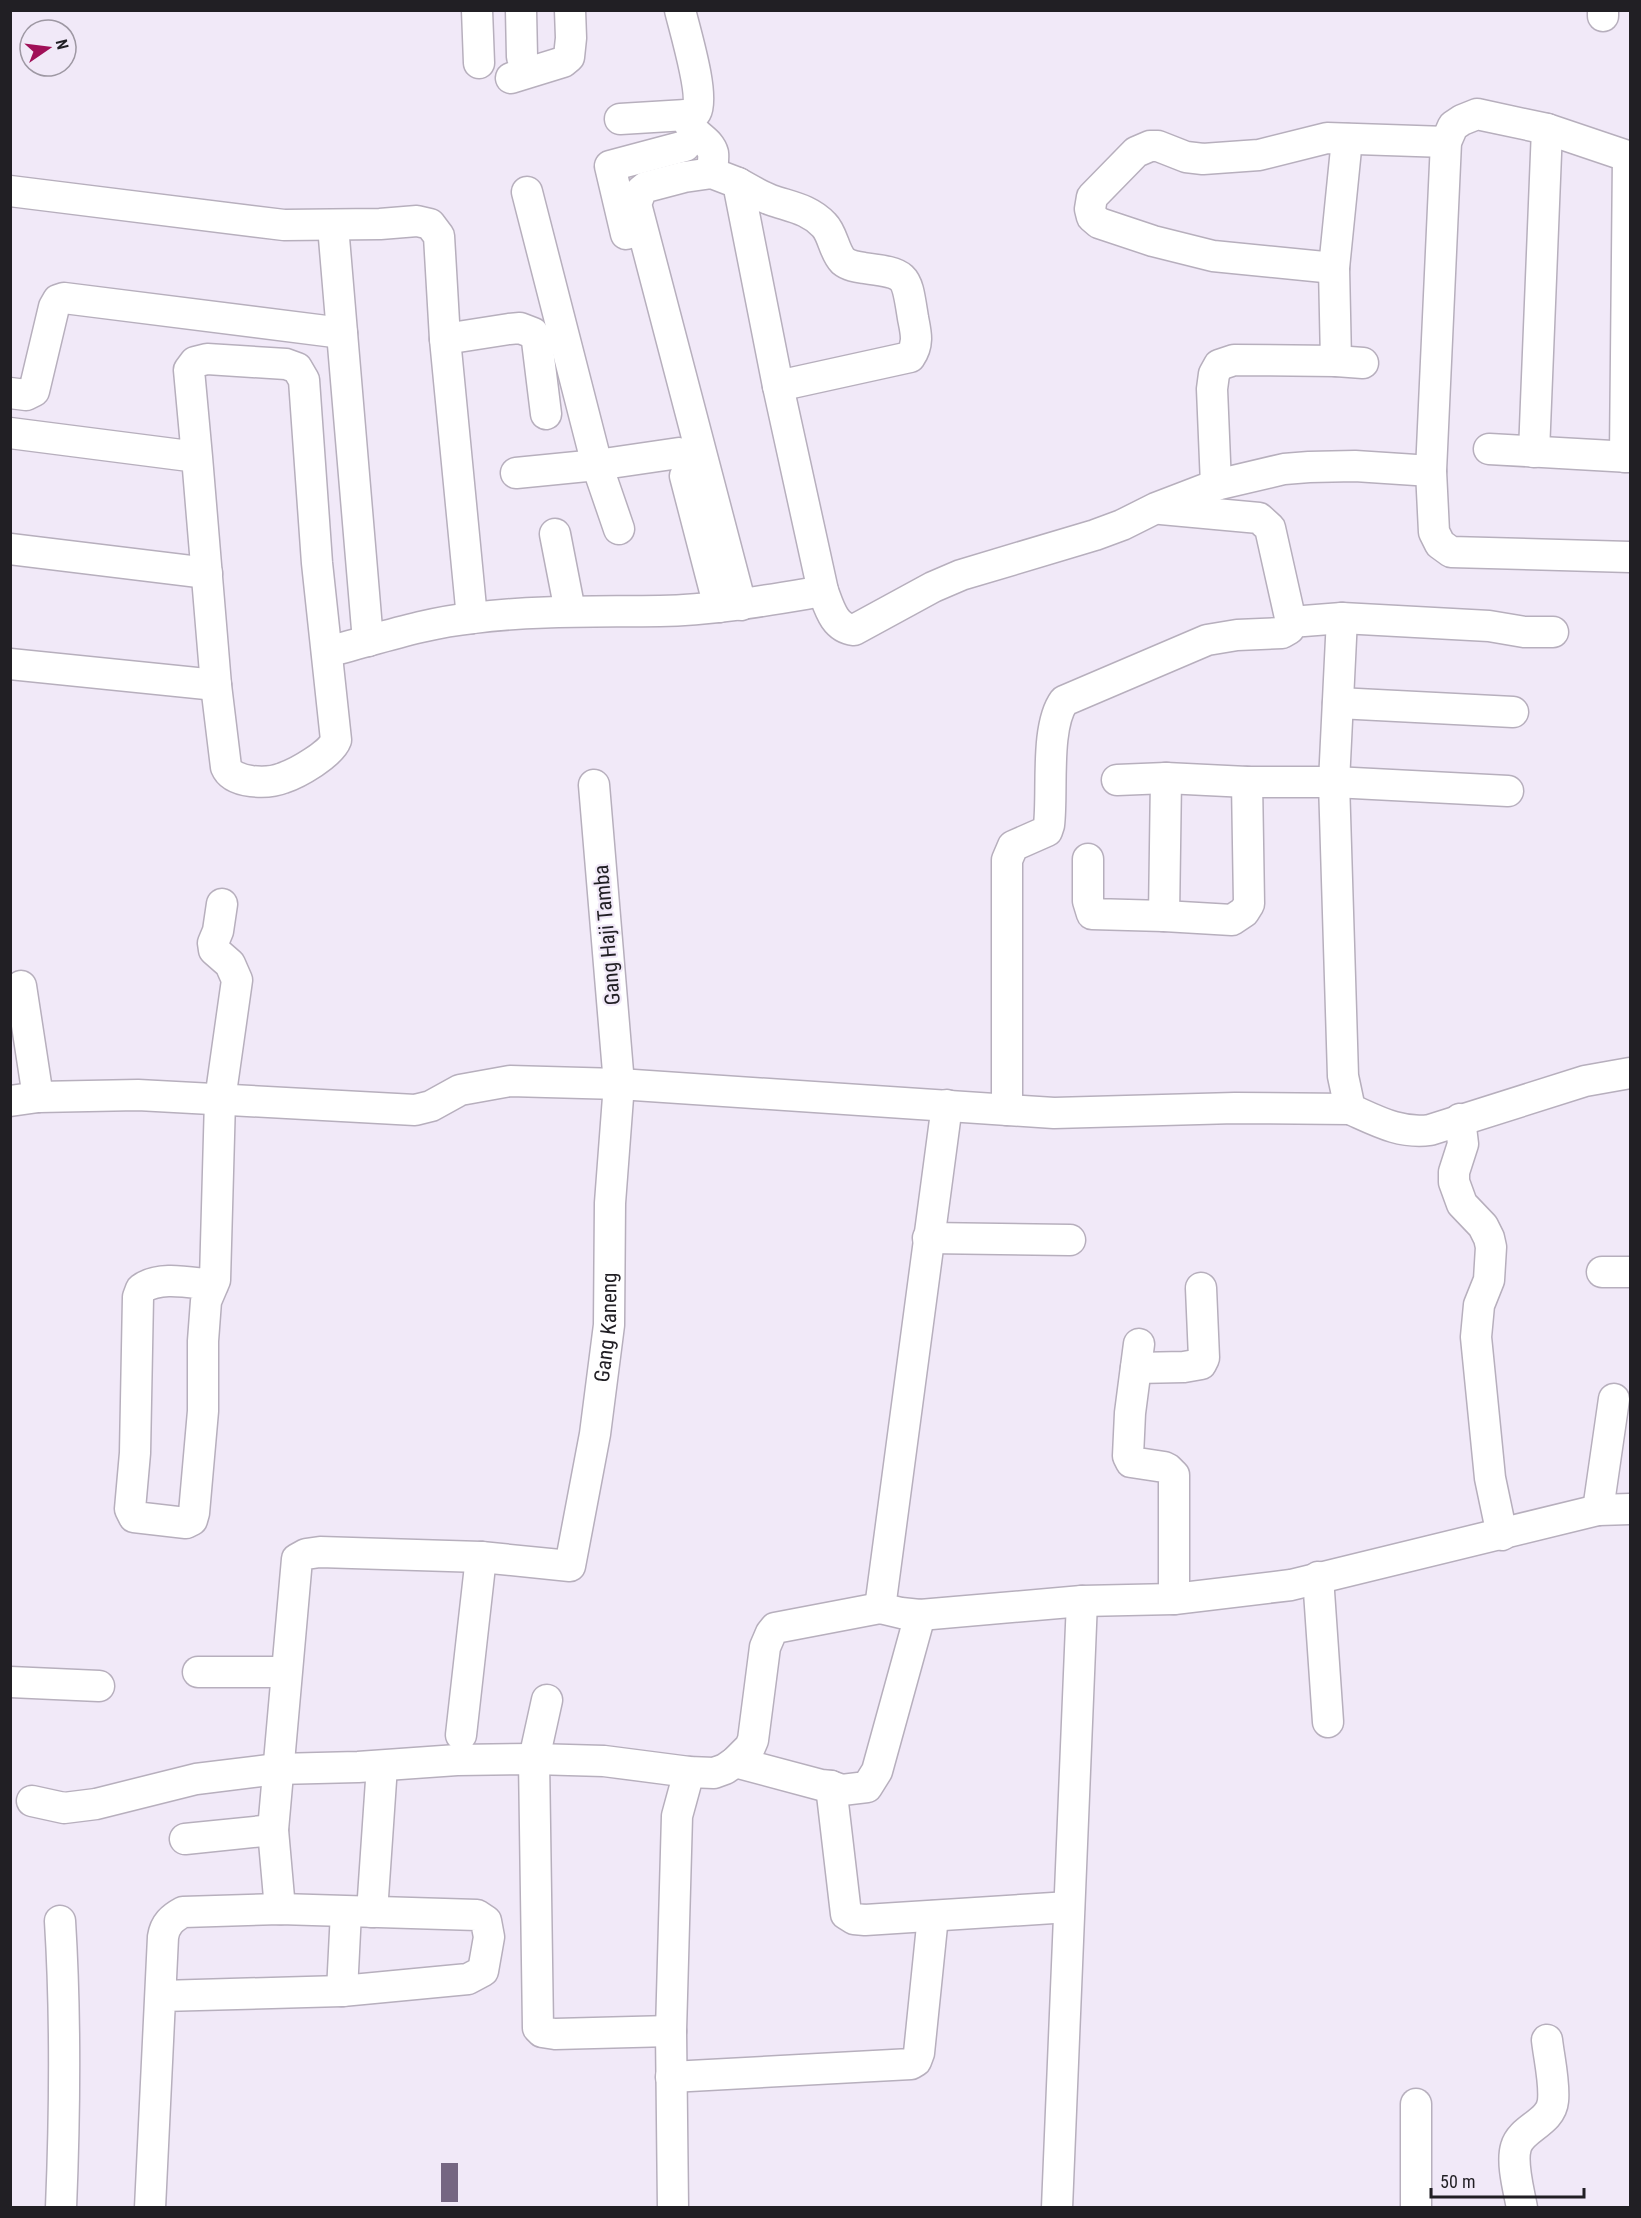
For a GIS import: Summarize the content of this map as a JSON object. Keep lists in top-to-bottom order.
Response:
{
  "streets": {
    "street": ["Gang Haji Tamba", "Gang Kaneng"]
  },
  "crossings": [
    ["Gang Haji Tamba", "Gang Kaneng"]
  ],
  "scale_bar": "50 m",
  "north": "right"
}
